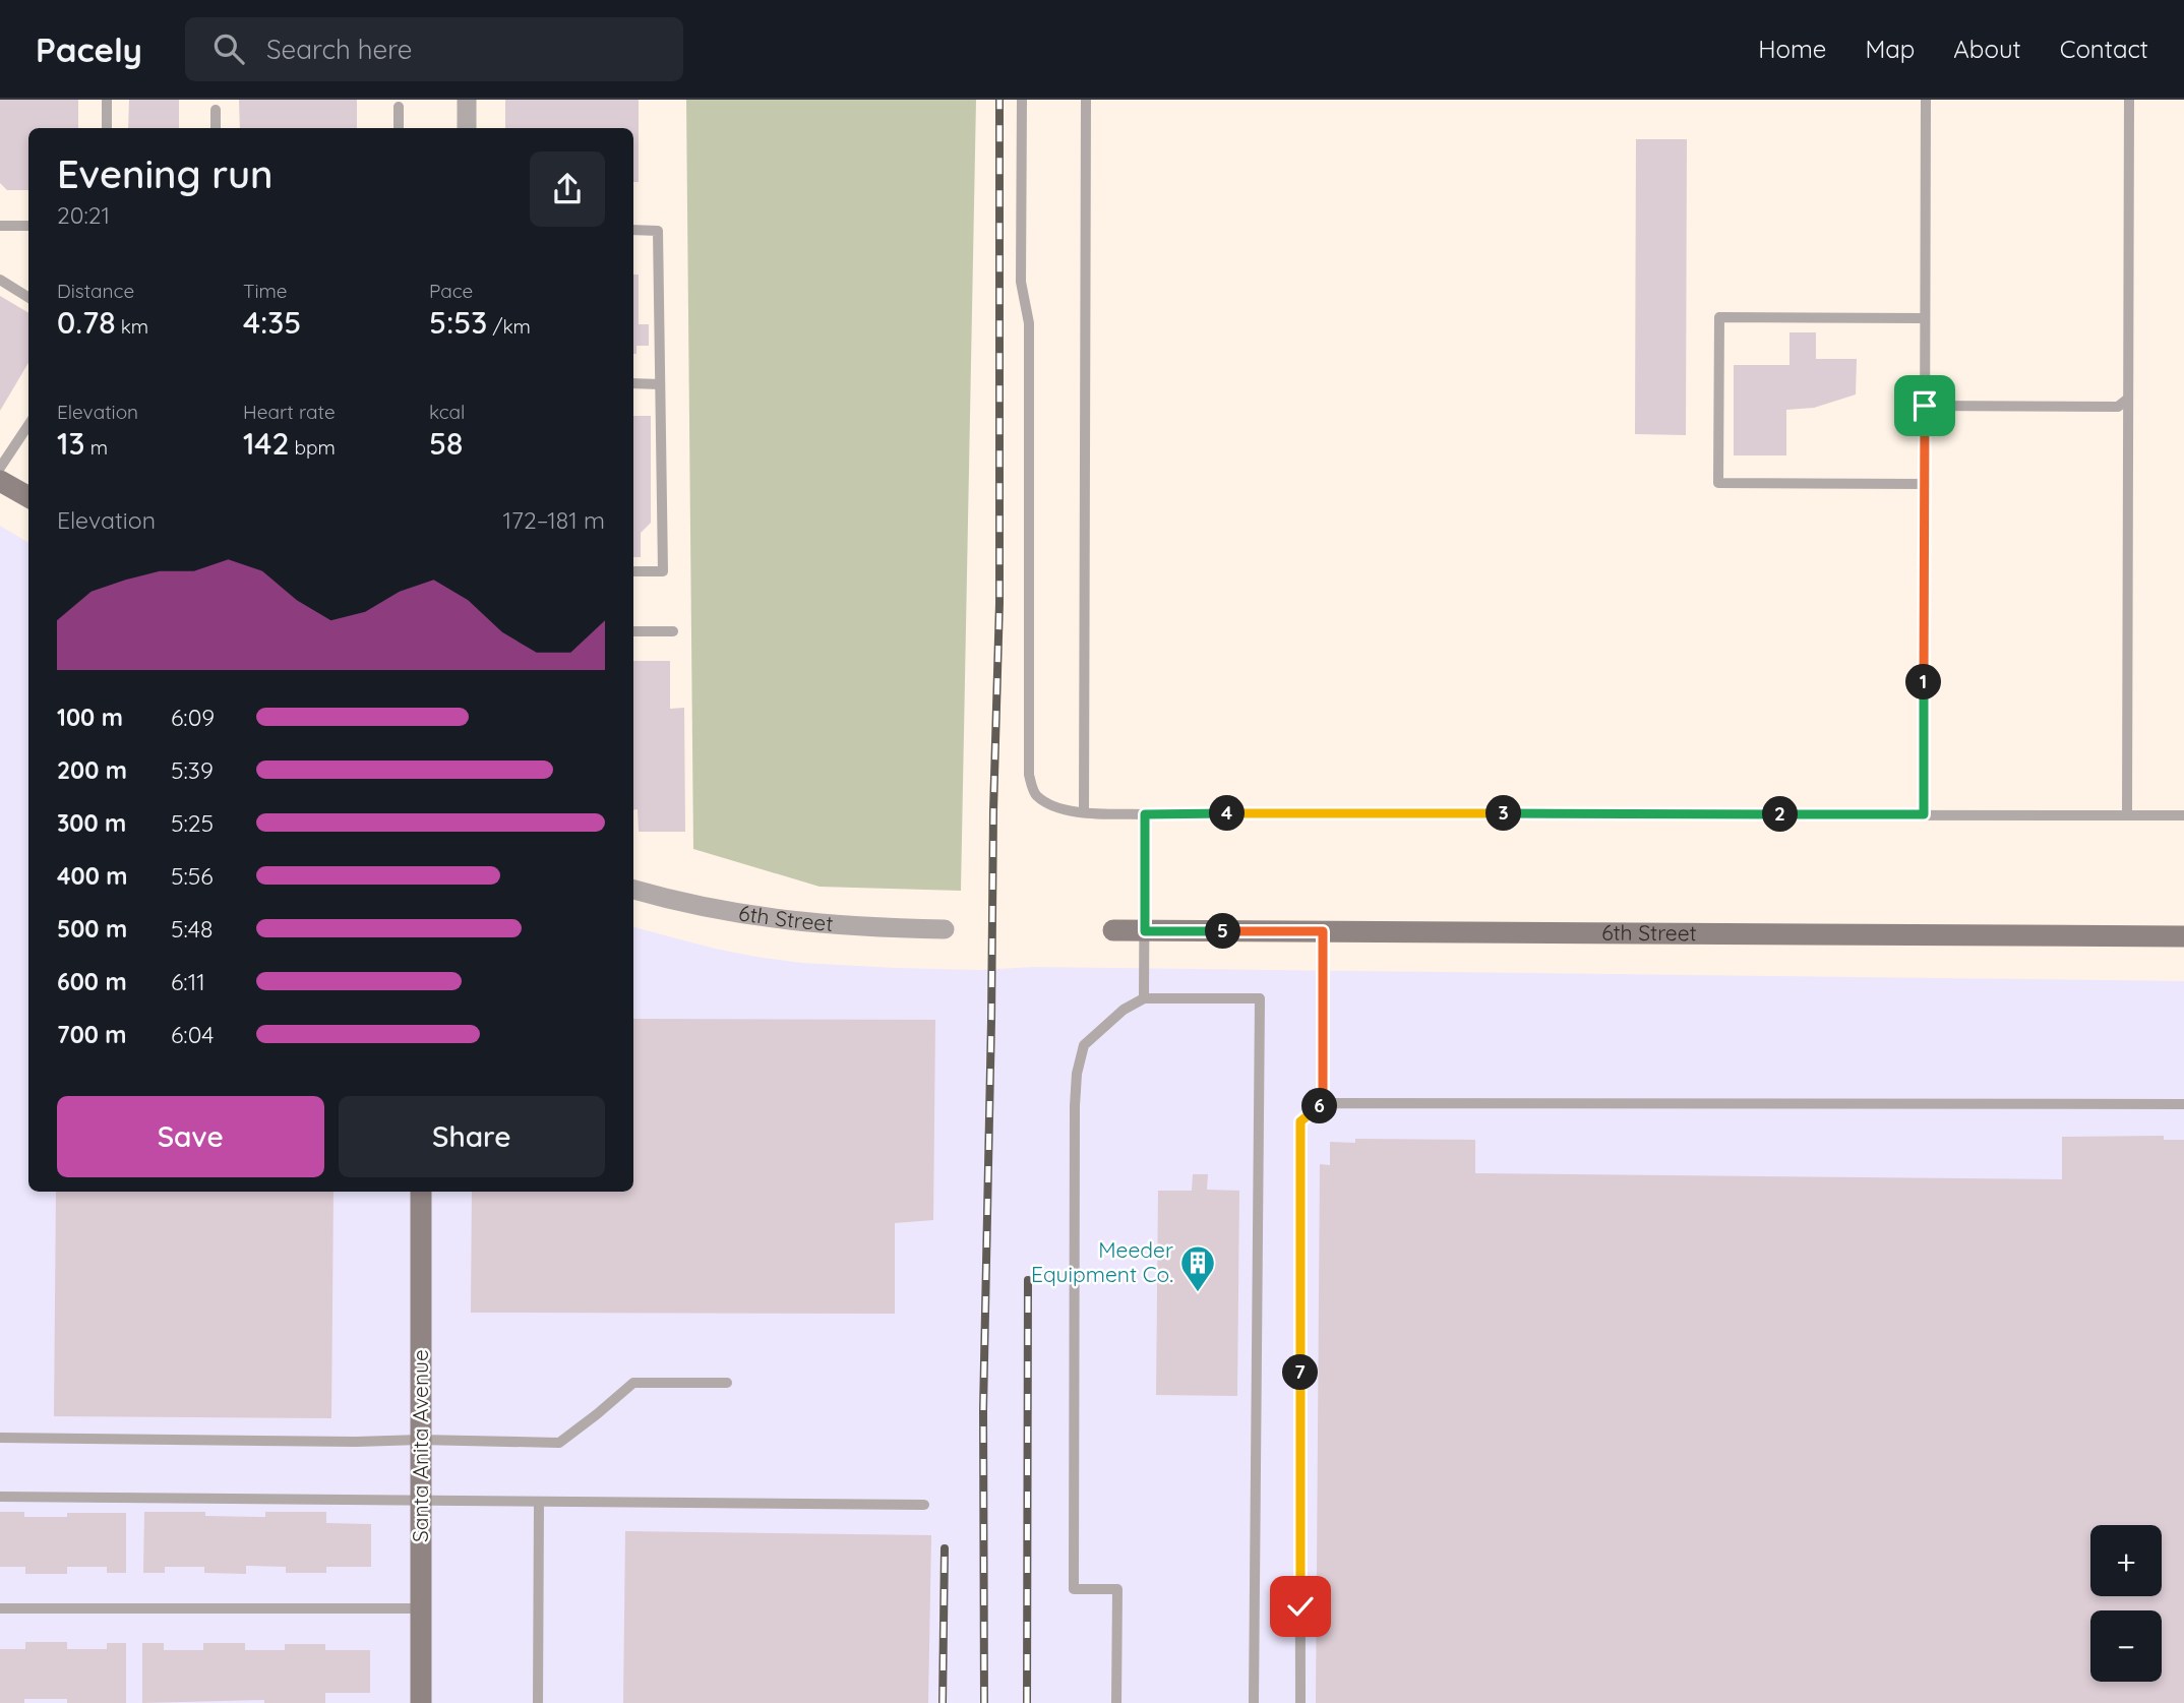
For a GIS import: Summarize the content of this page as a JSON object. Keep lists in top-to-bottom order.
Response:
{
  "streets": {
    "street": ["6th Street", "Santa Anita Avenue"]
  },
  "places": {
    "building": ["Meeder Equipment Co."]
  },
  "page": {
    "header": "Pacely",
    "search": "Search here",
    "nav": [
      "Home",
      "Map",
      "About",
      "Contact"
    ],
    "heading": ["Evening run", "20:21"],
    "stats": [
      ["Distance", "0.78 km"],
      ["Time", "4:35"],
      ["Pace", "5:53 /km"],
      ["Elevation", "13 m"],
      ["Heart rate", "142 bpm"],
      ["kcal", "58"]
    ],
    "chart": ["Elevation", "172–181 m"],
    "pins": [
      "1",
      "3",
      "4",
      "2",
      "5",
      "6",
      "7"
    ],
    "list": [
      {
        "name": "100 m",
        "note": "6:09"
      },
      {
        "name": "200 m",
        "note": "5:39"
      },
      {
        "name": "300 m",
        "note": "5:25"
      },
      {
        "name": "400 m",
        "note": "5:56"
      },
      {
        "name": "500 m",
        "note": "5:48"
      },
      {
        "name": "600 m",
        "note": "6:11"
      },
      {
        "name": "700 m",
        "note": "6:04"
      }
    ],
    "buttons": ["Save", "Share"],
    "map_buttons": ["+", "−"]
  }
}
